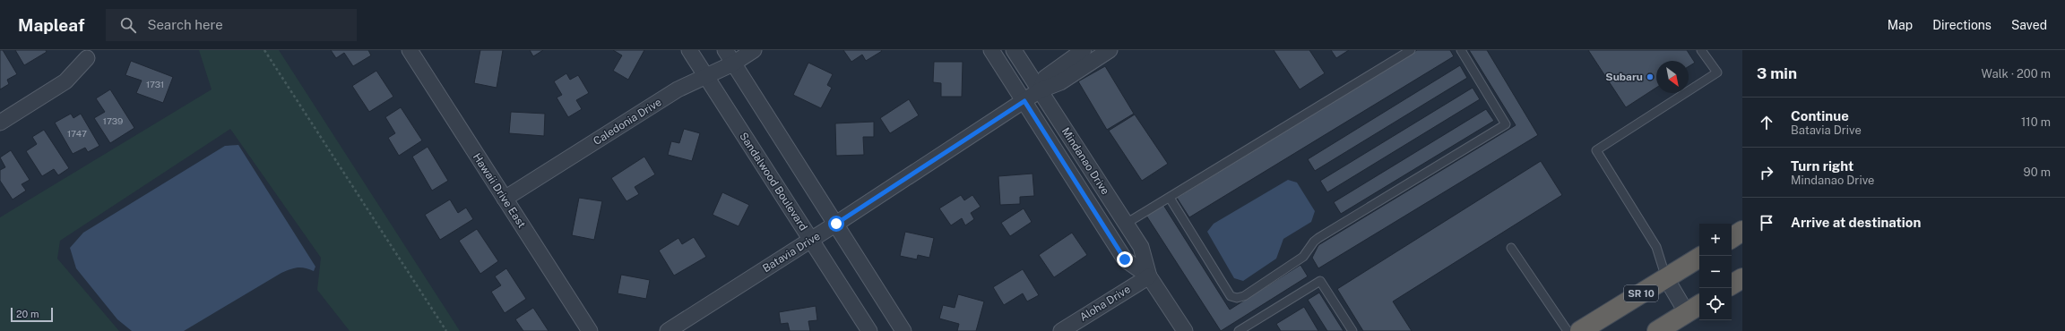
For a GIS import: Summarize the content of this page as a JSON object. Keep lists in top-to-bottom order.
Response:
{
  "streets": {
    "highway": ["SR 10"],
    "street": [
      "Caledonia Drive",
      "Mindanao Drive",
      "Sandalwood Boulevard",
      "Hawaii Drive East",
      "Batavia Drive",
      "Aloha Drive"
    ]
  },
  "crossings": [
    ["Caledonia Drive", "Sandalwood Boulevard"],
    ["Caledonia Drive", "Hawaii Drive East"],
    ["Mindanao Drive", "Batavia Drive"],
    ["Mindanao Drive", "Aloha Drive"],
    ["Sandalwood Boulevard", "Batavia Drive"]
  ],
  "places": ["Subaru"],
  "house_numbers": ["1731", "1739", "1747"],
  "scale_bar": "20 m",
  "north": "bottom right",
  "page": {
    "header": "Mapleaf",
    "search": "Search here",
    "nav": ["Map", "Directions", "Saved"],
    "heading": ["3 min", "Walk · 200 m"],
    "list": [
      ["Continue", "Batavia Drive", "110 m"],
      ["Turn right", "Mindanao Drive", "90 m"],
      "Arrive at destination"
    ],
    "map_buttons": ["+", "−"],
    "scale": "20 m"
  }
}
